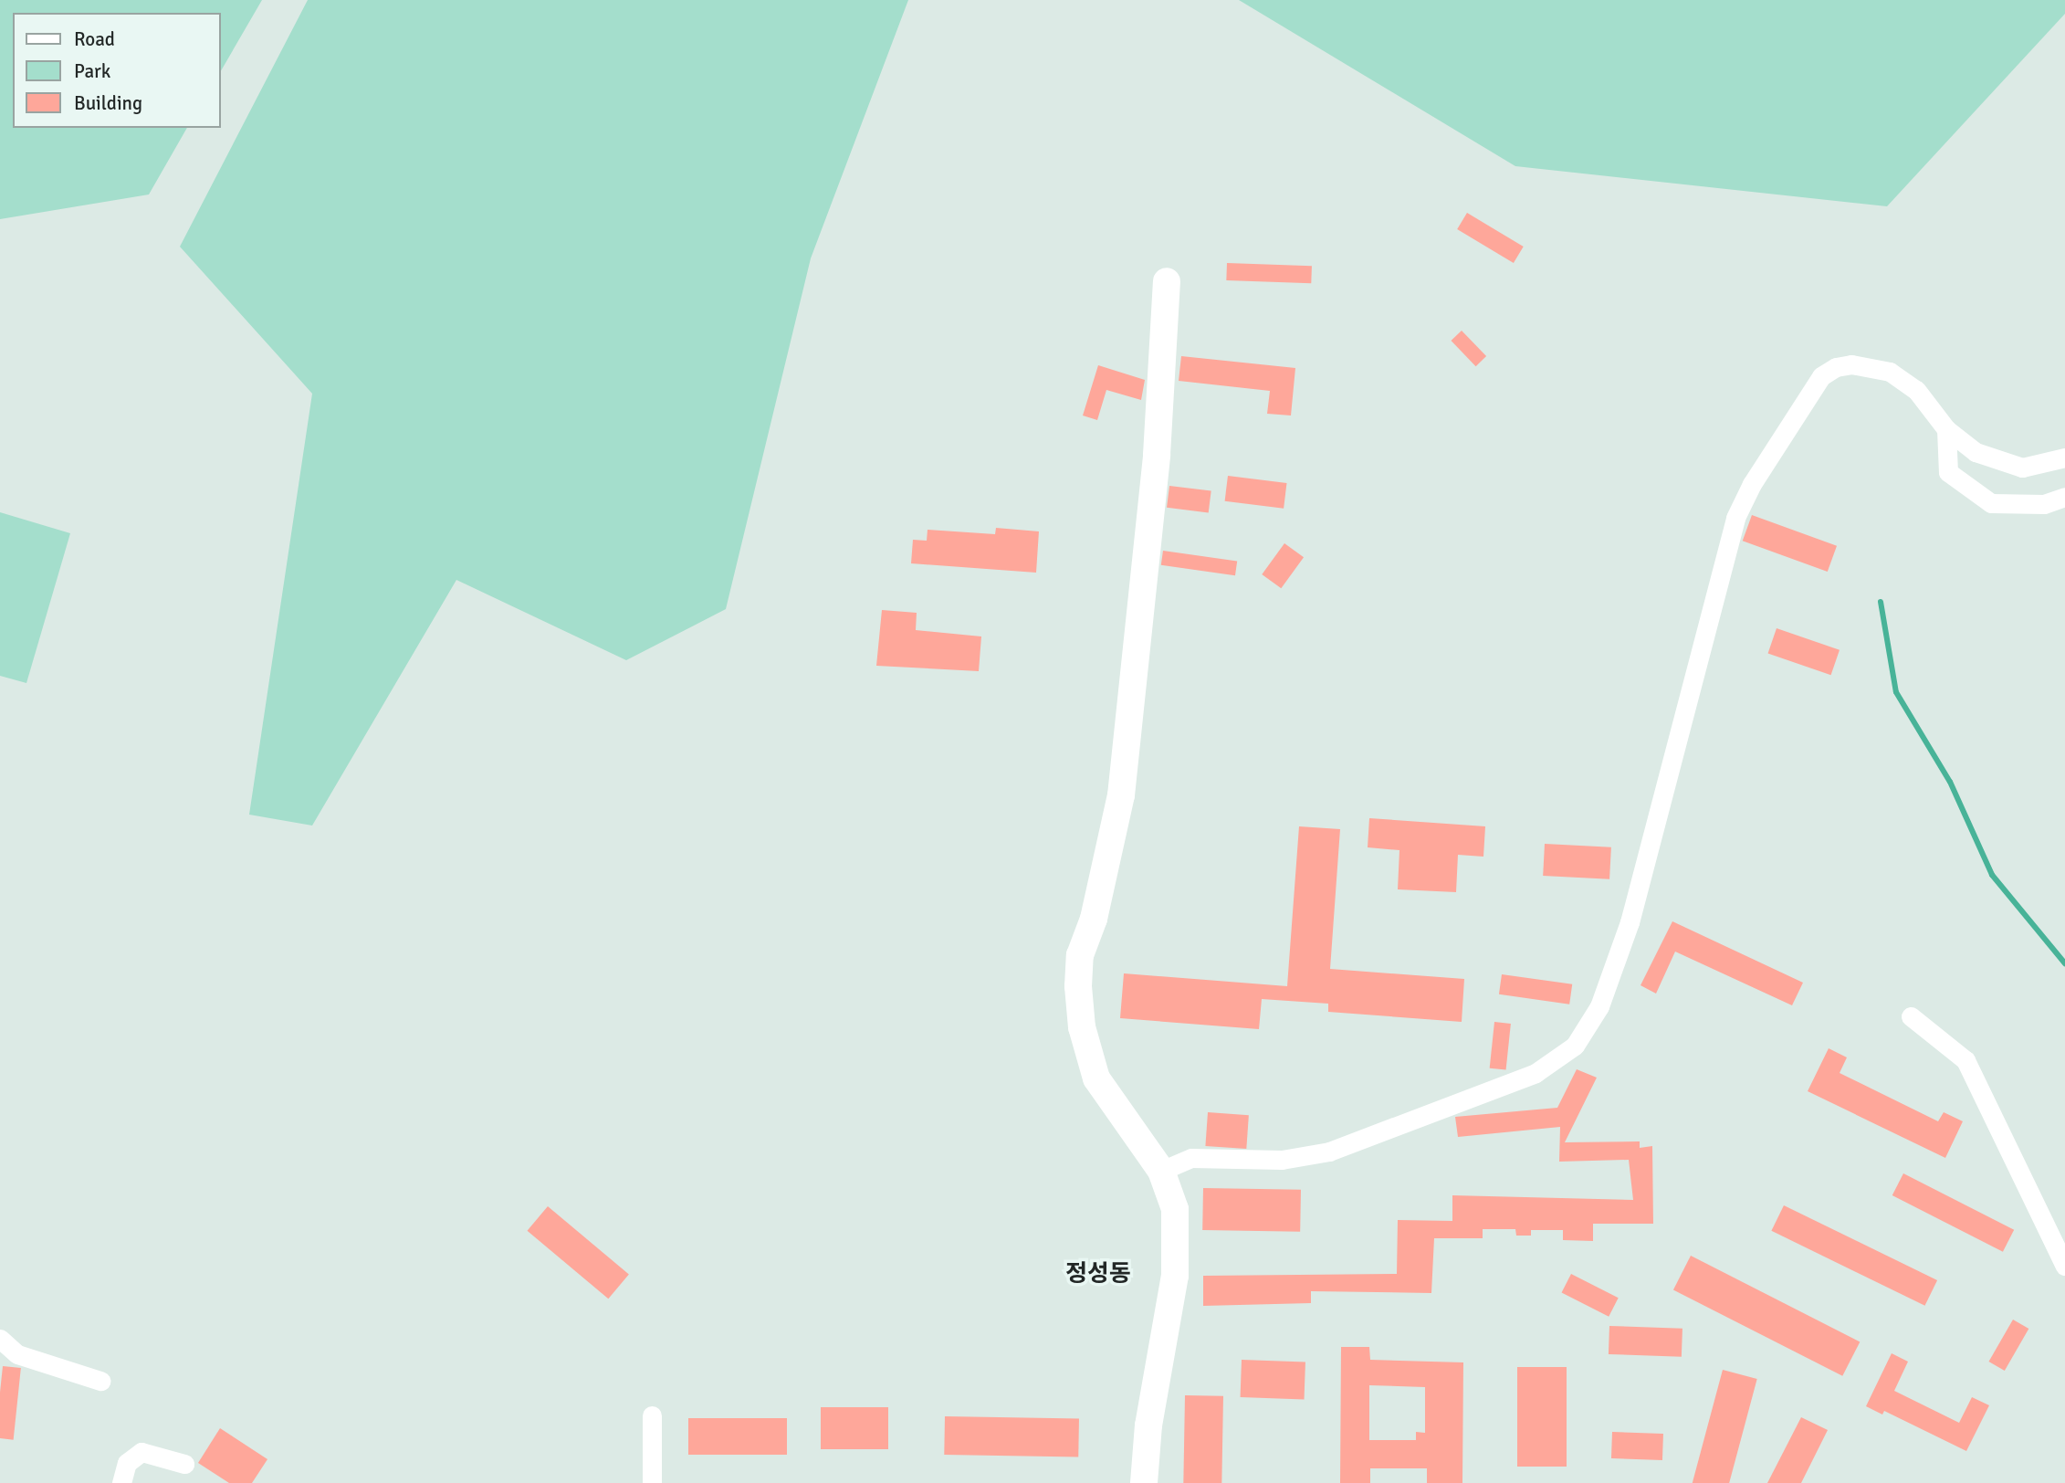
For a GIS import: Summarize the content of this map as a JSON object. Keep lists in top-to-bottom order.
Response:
{
  "districts": ["정성동"],
  "legend": ["Road", "Park", "Building"]
}
